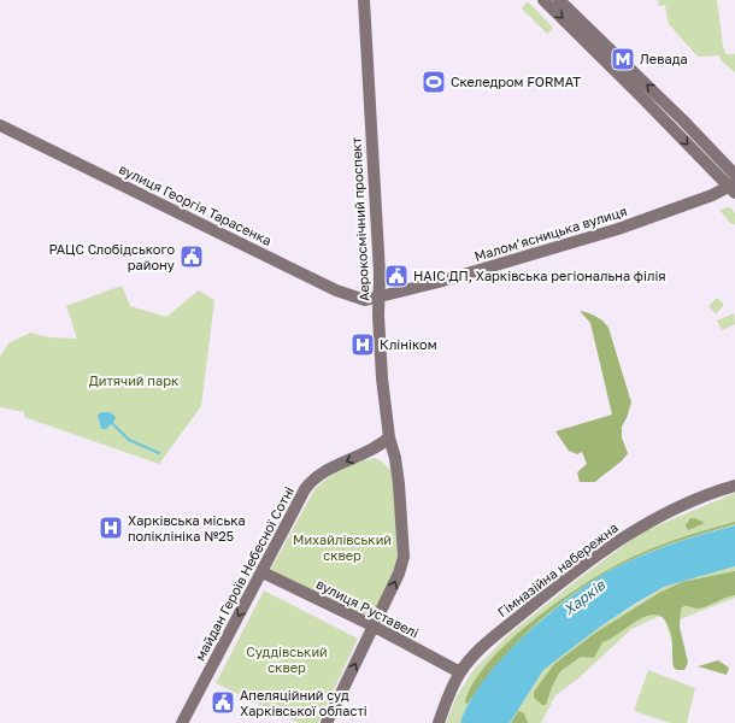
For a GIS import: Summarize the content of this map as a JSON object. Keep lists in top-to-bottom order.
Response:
{
  "streets": {
    "main road": [
      "вулиця Георгія Тарасенка",
      "Аерокосмічний проспект",
      "Малом’ясницька вулиця",
      "Гімназійна набережна",
      "майдан Героїв Небесної Сотні",
      "вулиця Руставелі"
    ]
  },
  "crossings": [
    ["вулиця Георгія Тарасенка", "Аерокосмічний проспект"],
    ["вулиця Георгія Тарасенка", "Малом’ясницька вулиця"],
    ["Аерокосмічний проспект", "Малом’ясницька вулиця"],
    ["Аерокосмічний проспект", "майдан Героїв Небесної Сотні"],
    ["Гімназійна набережна", "вулиця Руставелі"],
    ["майдан Героїв Небесної Сотні", "вулиця Руставелі"]
  ],
  "one_way": ["майдан Героїв Небесної Сотні"],
  "water": ["Харків"],
  "parks": ["Дитячий парк", "Михайлівський сквер", "Суддівський сквер"],
  "places": {
    "metro station": ["Левада"],
    "sports": ["Скеледром FORMAT"],
    "public building": ["РАЦС Слобідського району", "НАІС ДП, Харківська регіональна філія", "Апеляційний суд Харківської області"],
    "hospital": ["Клініком", "Харківська міська поліклініка №25"]
  }
}
